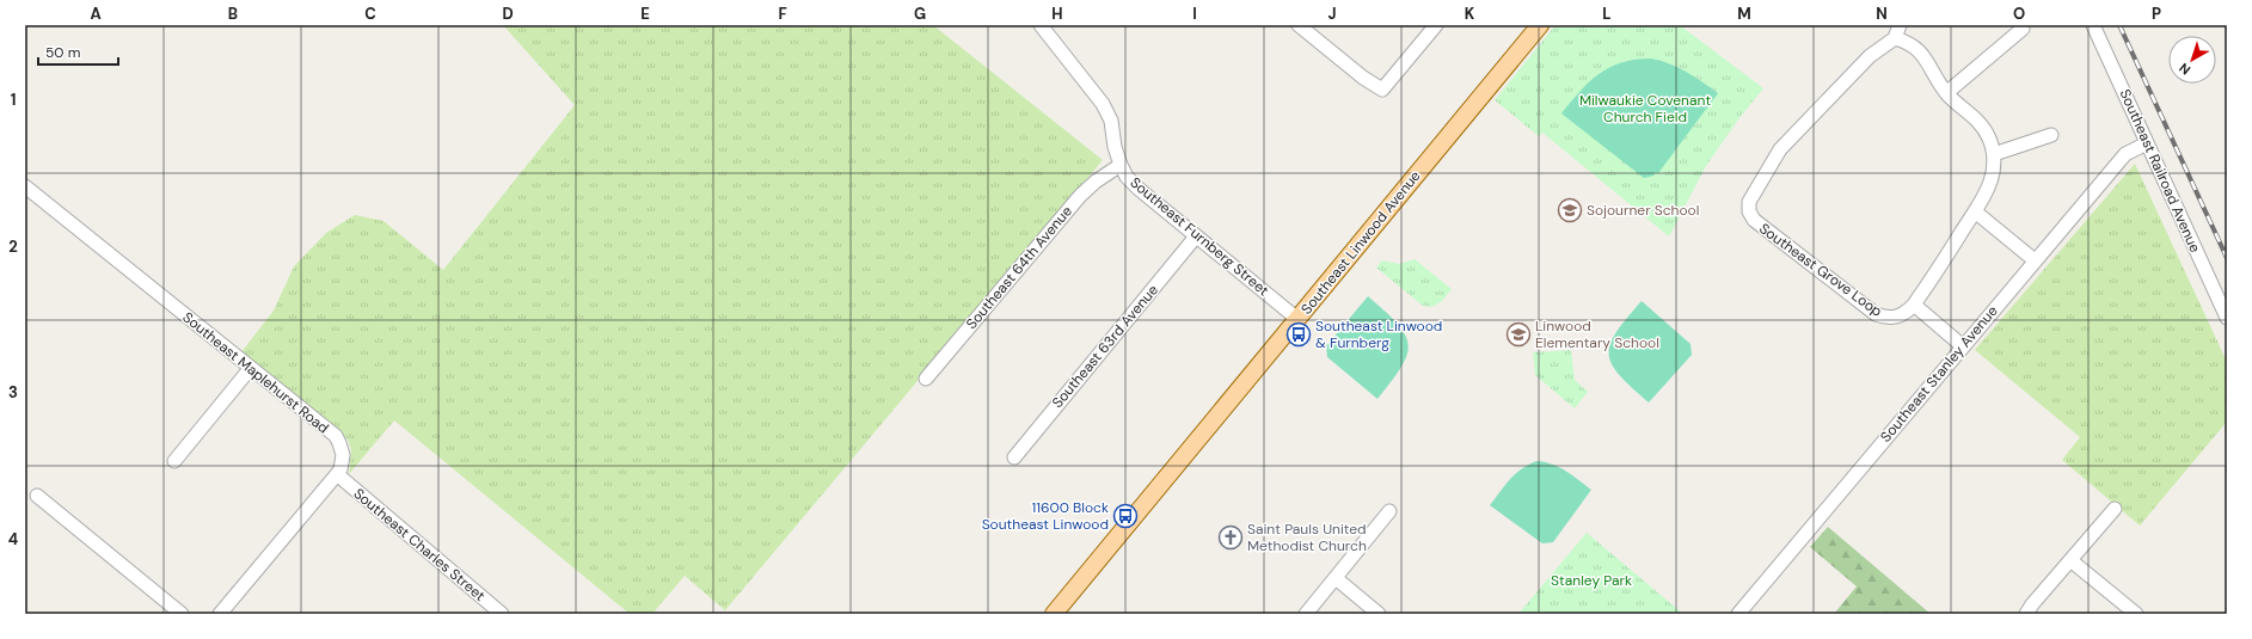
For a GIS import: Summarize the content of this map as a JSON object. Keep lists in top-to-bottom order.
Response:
{
  "streets": {
    "main road": ["Southeast Linwood Avenue"],
    "street": [
      "Southeast Railroad Avenue",
      "Southeast Furnberg Street",
      "Southeast 64th Avenue",
      "Southeast Grove Loop",
      "Southeast 63rd Avenue",
      "Southeast Maplehurst Road",
      "Southeast Stanley Avenue",
      "Southeast Charles Street"
    ]
  },
  "crossings": [
    ["Southeast Railroad Avenue", "Southeast Stanley Avenue"],
    ["Southeast Furnberg Street", "Southeast Linwood Avenue"],
    ["Southeast Furnberg Street", "Southeast 64th Avenue"],
    ["Southeast Furnberg Street", "Southeast 63rd Avenue"],
    ["Southeast Maplehurst Road", "Southeast Charles Street"]
  ],
  "parks": ["Milwaukie Covenant Church Field", "Stanley Park"],
  "places": {
    "school or university": ["Sojourner School", "Linwood Elementary School"],
    "bus stop": ["Southeast Linwood & Furnberg", "11600 Block Southeast Linwood"],
    "church": ["Saint Pauls United Methodist Church"]
  },
  "scale_bar": "50 m",
  "north": "bottom left",
  "grid": {
    "columns": [
      "A",
      "B",
      "C",
      "D",
      "E",
      "F",
      "G",
      "H",
      "I",
      "J",
      "K",
      "L",
      "M",
      "N",
      "O",
      "P"
    ],
    "rows": [
      "1",
      "2",
      "3",
      "4"
    ]
  }
}
